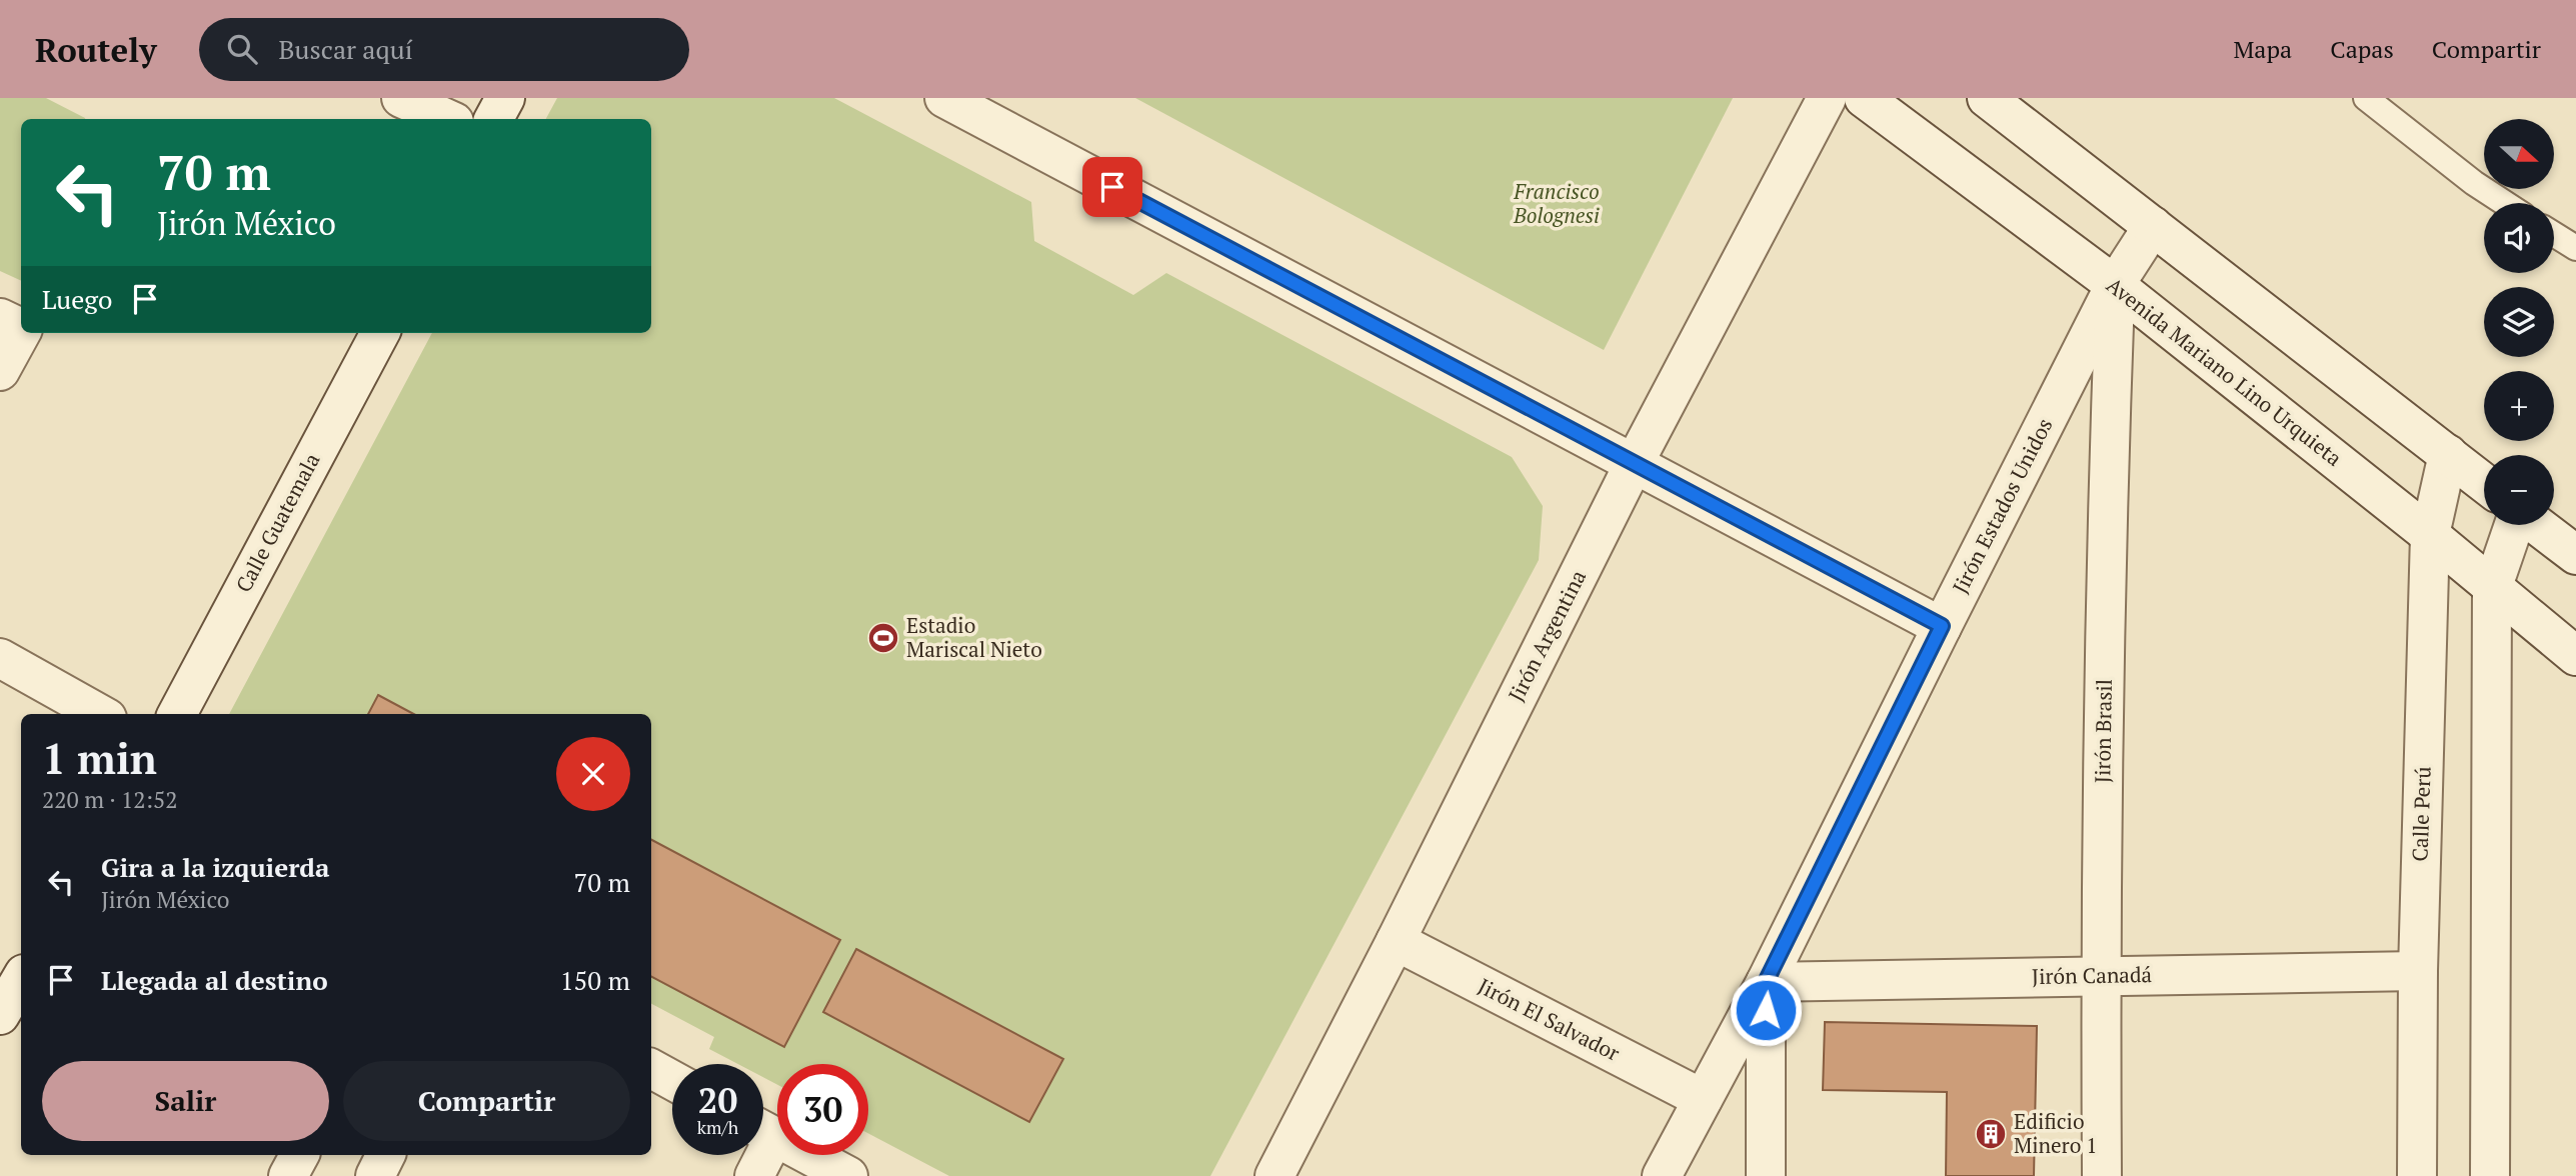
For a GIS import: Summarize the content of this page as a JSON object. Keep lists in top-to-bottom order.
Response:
{
  "streets": {
    "street": [
      "Avenida Mariano Lino Urquieta",
      "Jirón Estados Unidos",
      "Calle Guatemala",
      "Jirón Argentina",
      "Jirón Brasil",
      "Calle Perú",
      "Jirón Canadá",
      "Jirón El Salvador"
    ]
  },
  "crossings": [
    ["Avenida Mariano Lino Urquieta", "Jirón Estados Unidos"],
    ["Avenida Mariano Lino Urquieta", "Jirón Brasil"],
    ["Avenida Mariano Lino Urquieta", "Calle Perú"],
    ["Jirón Estados Unidos", "Jirón Brasil"],
    ["Jirón Estados Unidos", "Jirón Canadá"],
    ["Jirón Estados Unidos", "Jirón El Salvador"],
    ["Jirón Argentina", "Jirón El Salvador"],
    ["Jirón Brasil", "Jirón Canadá"],
    ["Calle Perú", "Jirón Canadá"]
  ],
  "parks": ["Francisco Bolognesi"],
  "places": {
    "sports": ["Estadio Mariscal Nieto"],
    "building": ["Edificio Minero 1"]
  },
  "north": "right",
  "page": {
    "header": "Routely",
    "search": "Buscar aquí",
    "nav": ["Mapa", "Capas", "Compartir"],
    "map_buttons": ["+", "−"],
    "turn": ["70 m", "Jirón México"],
    "then": "Luego",
    "heading": ["1 min", "220 m · 12:52"],
    "list": [
      {
        "name": "Gira a la izquierda",
        "note": "Jirón México",
        "value": "70 m"
      },
      {
        "name": "Llegada al destino",
        "value": "150 m"
      }
    ],
    "buttons": ["Salir", "Compartir"],
    "speed": "20 km/h",
    "limit": "30"
  }
}
